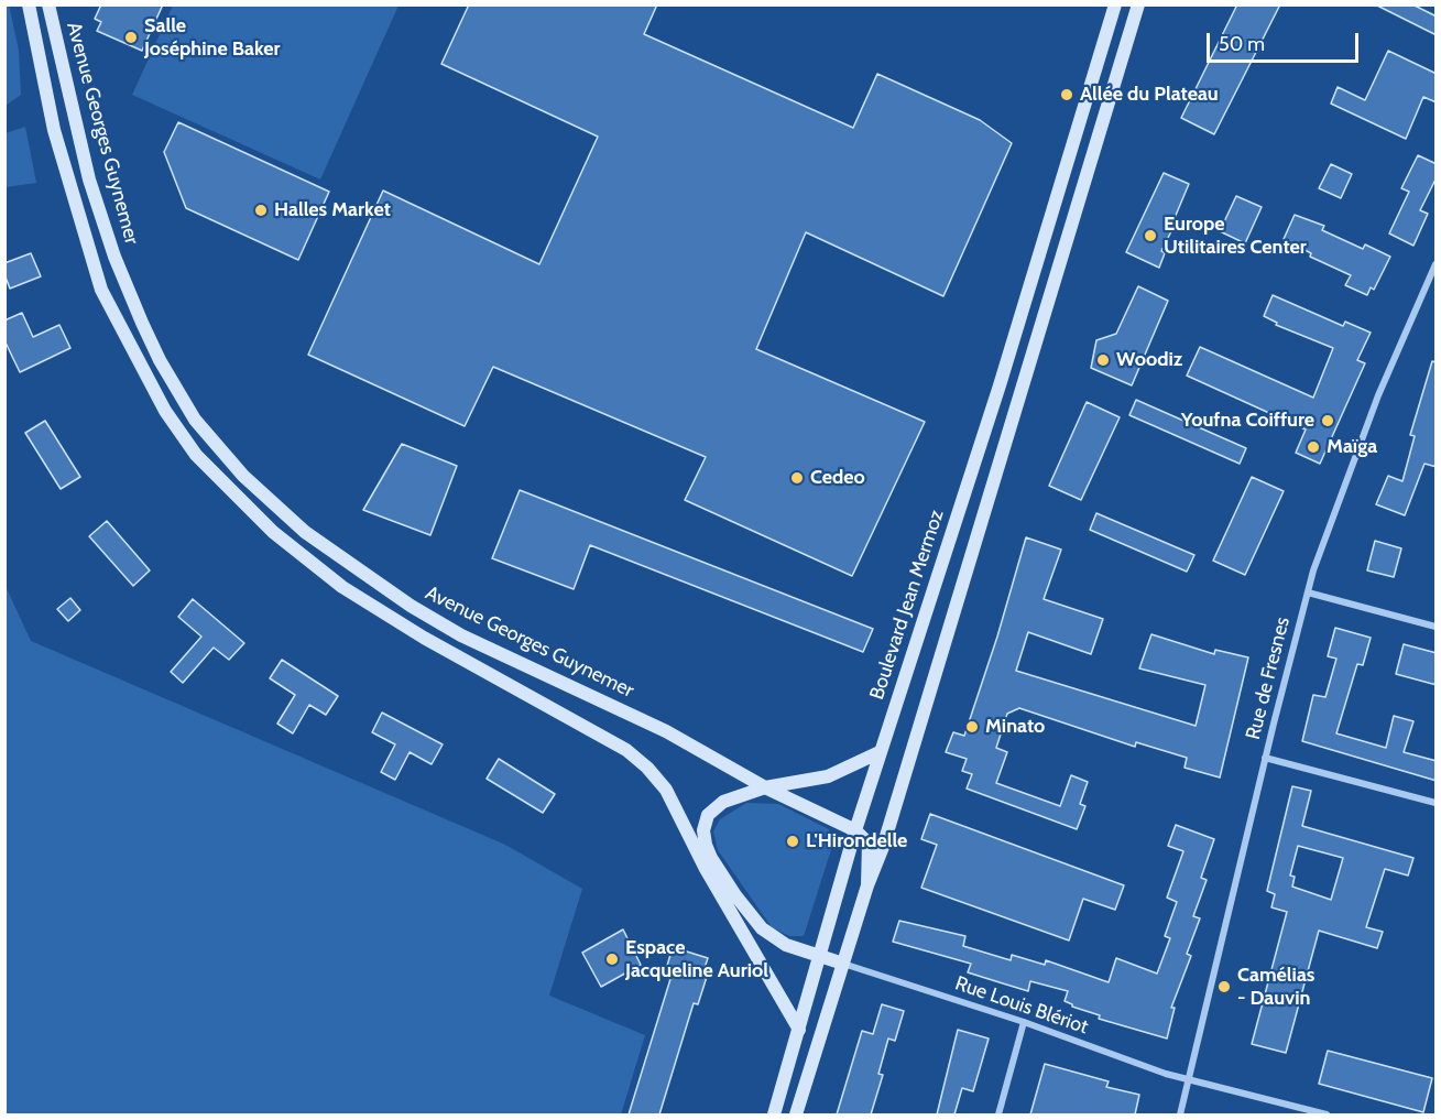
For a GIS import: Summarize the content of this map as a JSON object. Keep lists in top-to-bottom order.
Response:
{
  "streets": {
    "main road": ["Avenue Georges Guynemer", "Boulevard Jean Mermoz"],
    "street": ["Rue de Fresnes", "Rue Louis Blériot"]
  },
  "crossings": [
    ["Avenue Georges Guynemer", "Boulevard Jean Mermoz"],
    ["Rue de Fresnes", "Rue Louis Blériot"]
  ],
  "places": [
    "Salle Joséphine Baker",
    "Allée du Plateau",
    "Halles Market",
    "Europe Utilitaires Center",
    "Woodiz",
    "Youfna Coiffure",
    "Maïga",
    "Cedeo",
    "Minato",
    "L'Hirondelle",
    "Espace Jacqueline Auriol",
    "Camélias - Dauvin"
  ],
  "scale_bar": "50 m"
}
